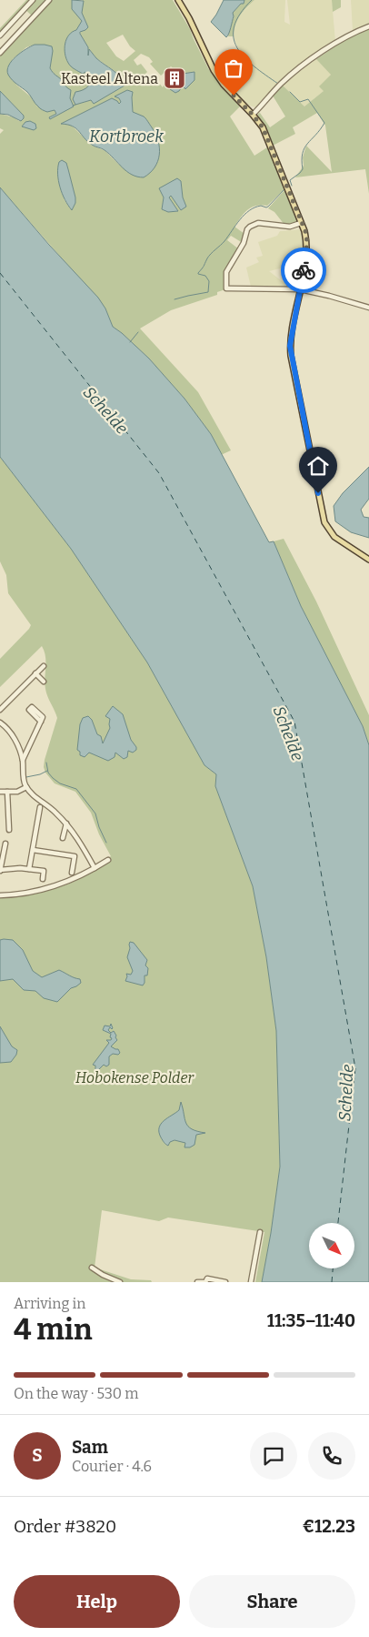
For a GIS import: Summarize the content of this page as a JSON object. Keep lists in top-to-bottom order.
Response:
{
  "water": ["Kortbroek", "Schelde"],
  "parks": ["Hobokense Polder"],
  "places": {
    "building": ["Kasteel Altena"]
  },
  "north": "bottom right",
  "page": {
    "heading": ["4 min", "Arriving in", "11:35–11:40"],
    "panel": [
      "Sam",
      "Courier · 4.6",
      "Order #3820",
      "€12.23"
    ],
    "bar": "On the way · 530 m",
    "round": "S",
    "buttons": ["Help", "Share"]
  }
}
